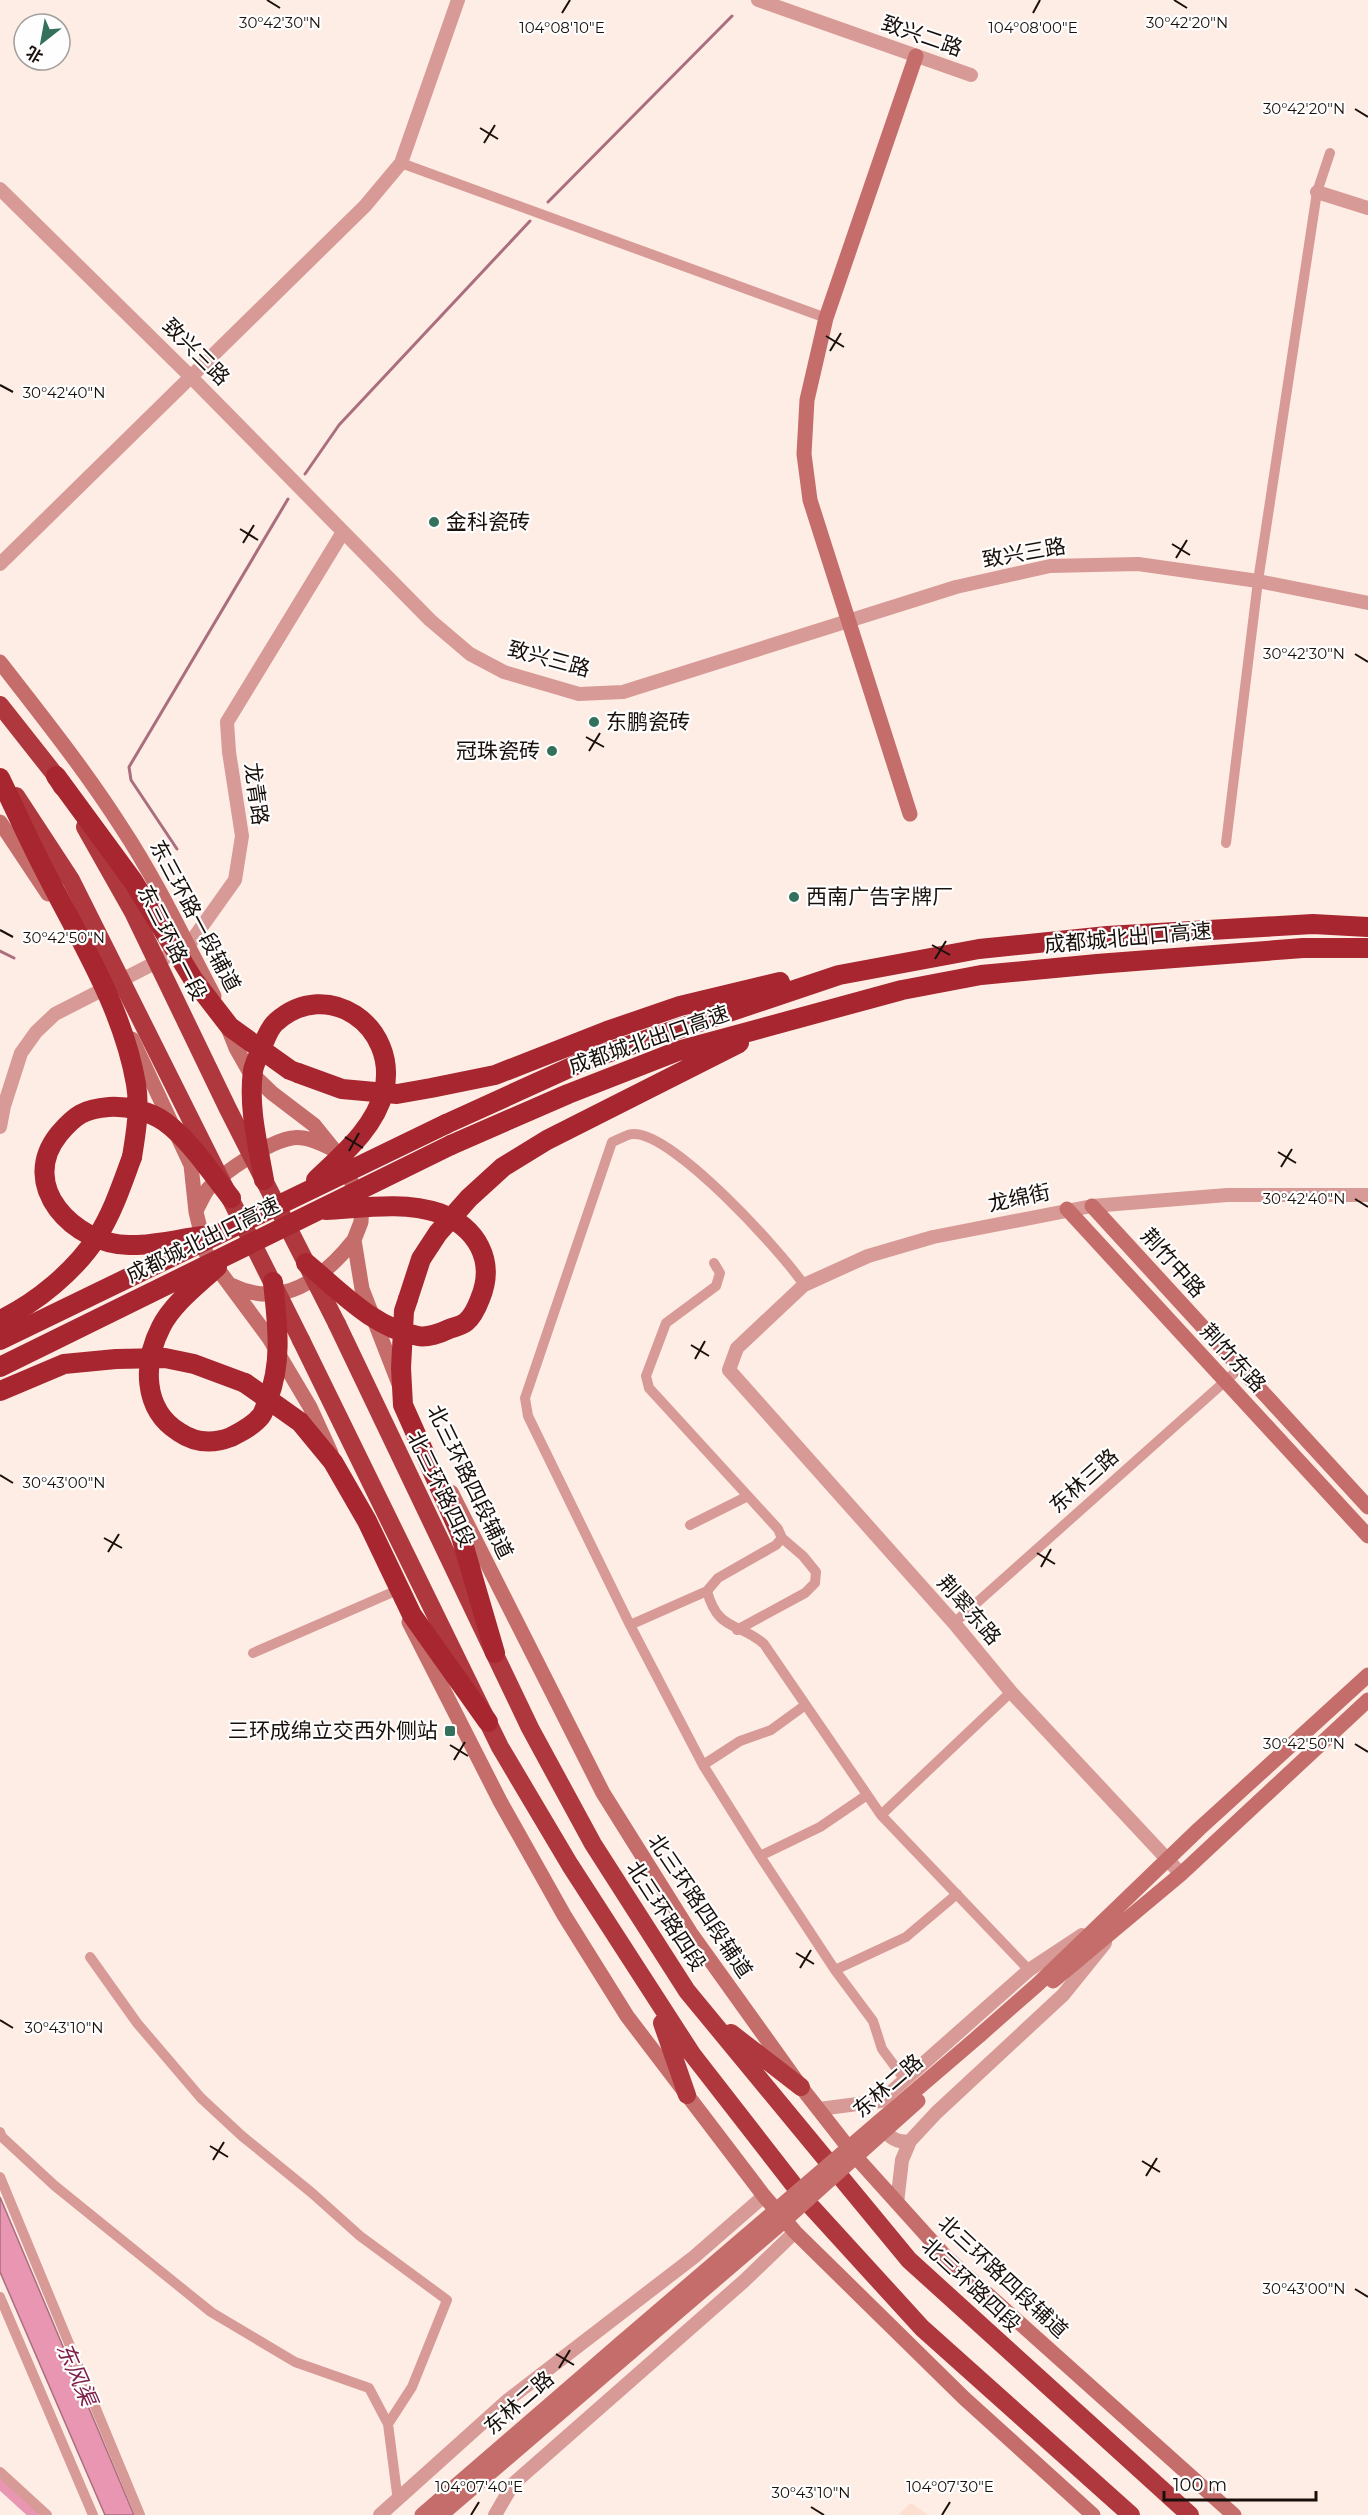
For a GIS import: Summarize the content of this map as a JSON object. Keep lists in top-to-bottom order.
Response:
{
  "streets": {
    "highway": ["成都城北出口高速", "东三环路一段", "北三环路四段"],
    "main road": [
      "东三环路一段辅道",
      "荆竹中路",
      "荆竹东路",
      "北三环路四段辅道",
      "东林二路"
    ],
    "street": [
      "致兴二路",
      "致兴三路",
      "龙青路",
      "龙绵街",
      "东林三路",
      "荆翠东路"
    ]
  },
  "crossings": [
    ["致兴三路", "龙青路"],
    ["龙青路", "东三环路一段辅道"],
    ["东三环路一段辅道", "北三环路四段辅道"],
    ["东三环路一段", "北三环路四段"],
    ["龙绵街", "荆竹中路"],
    ["龙绵街", "荆竹东路"],
    ["龙绵街", "荆翠东路"],
    ["荆竹中路", "东林三路"],
    ["荆竹东路", "东林三路"],
    ["东林三路", "荆翠东路"],
    ["荆翠东路", "东林二路"]
  ],
  "water": ["东风渠"],
  "places": {
    "other": [
      "金科瓷砖",
      "东鹏瓷砖",
      "冠珠瓷砖",
      "西南广告字牌厂"
    ],
    "transit": ["三环成绵立交西外侧站"]
  },
  "scale_bar": "100 m",
  "north": "bottom left",
  "coordinates": [
    "30°42'20\"N",
    "30°42'30\"N",
    "104°08'10\"E",
    "104°08'00\"E",
    "30°42'40\"N",
    "30°42'50\"N",
    "30°43'00\"N",
    "30°43'10\"N",
    "104°07'40\"E",
    "104°07'30\"E"
  ]
}
